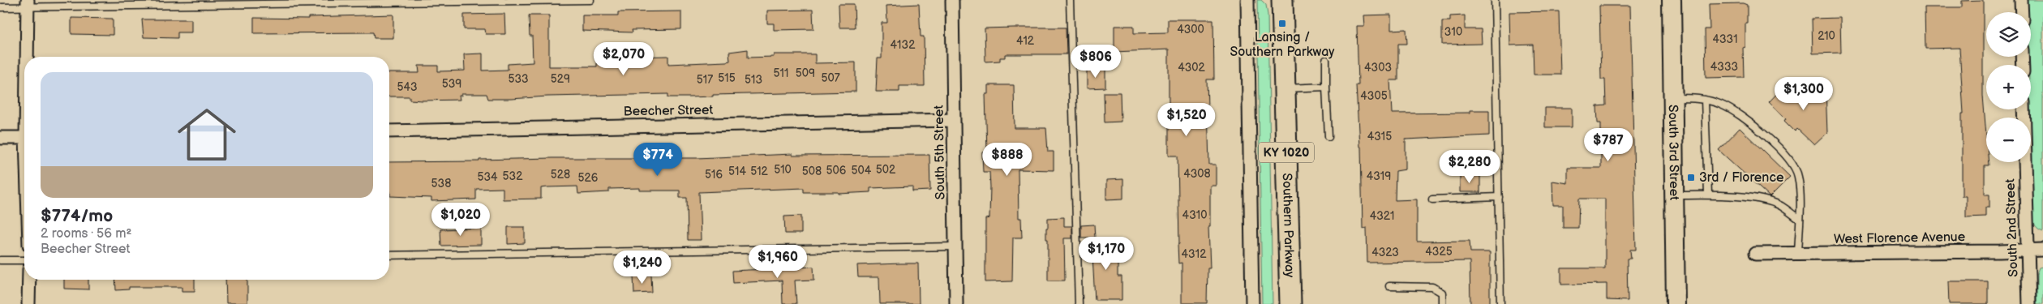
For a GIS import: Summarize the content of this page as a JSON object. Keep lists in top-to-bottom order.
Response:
{
  "streets": {
    "main road": ["South 3rd Street", "KY 1020", "Southern Parkway"],
    "street": [
      "Beecher Street",
      "South 5th Street",
      "South 2nd Street",
      "West Florence Avenue"
    ]
  },
  "crossings": [
    ["Beecher Street", "South 5th Street"],
    ["South 2nd Street", "West Florence Avenue"]
  ],
  "places": {
    "transit": ["Lansing / Southern Parkway", "3rd / Florence"]
  },
  "house_numbers": [
    "4300",
    "310",
    "210",
    "4331",
    "412",
    "4132",
    "4333",
    "4302",
    "4303",
    "511",
    "509",
    "515",
    "507",
    "533",
    "529",
    "517",
    "513",
    "539",
    "543",
    "4305",
    "4315",
    "510",
    "502",
    "506",
    "504",
    "514",
    "512",
    "508",
    "4308",
    "528",
    "516",
    "532",
    "4319",
    "534",
    "526",
    "538",
    "4310",
    "4321",
    "4325",
    "4323",
    "4312"
  ],
  "page": {
    "map_buttons": ["+", "−"],
    "price": [
      "$2,070",
      "$806",
      "$1,300",
      "$1,520",
      "$787",
      "$774",
      "$888",
      "$2,280",
      "$1,020",
      "$1,170",
      "$1,960",
      "$1,240"
    ],
    "list": [
      {
        "name": "$774/mo",
        "note": "2 rooms · 56 m² · Beecher Street"
      }
    ]
  }
}
